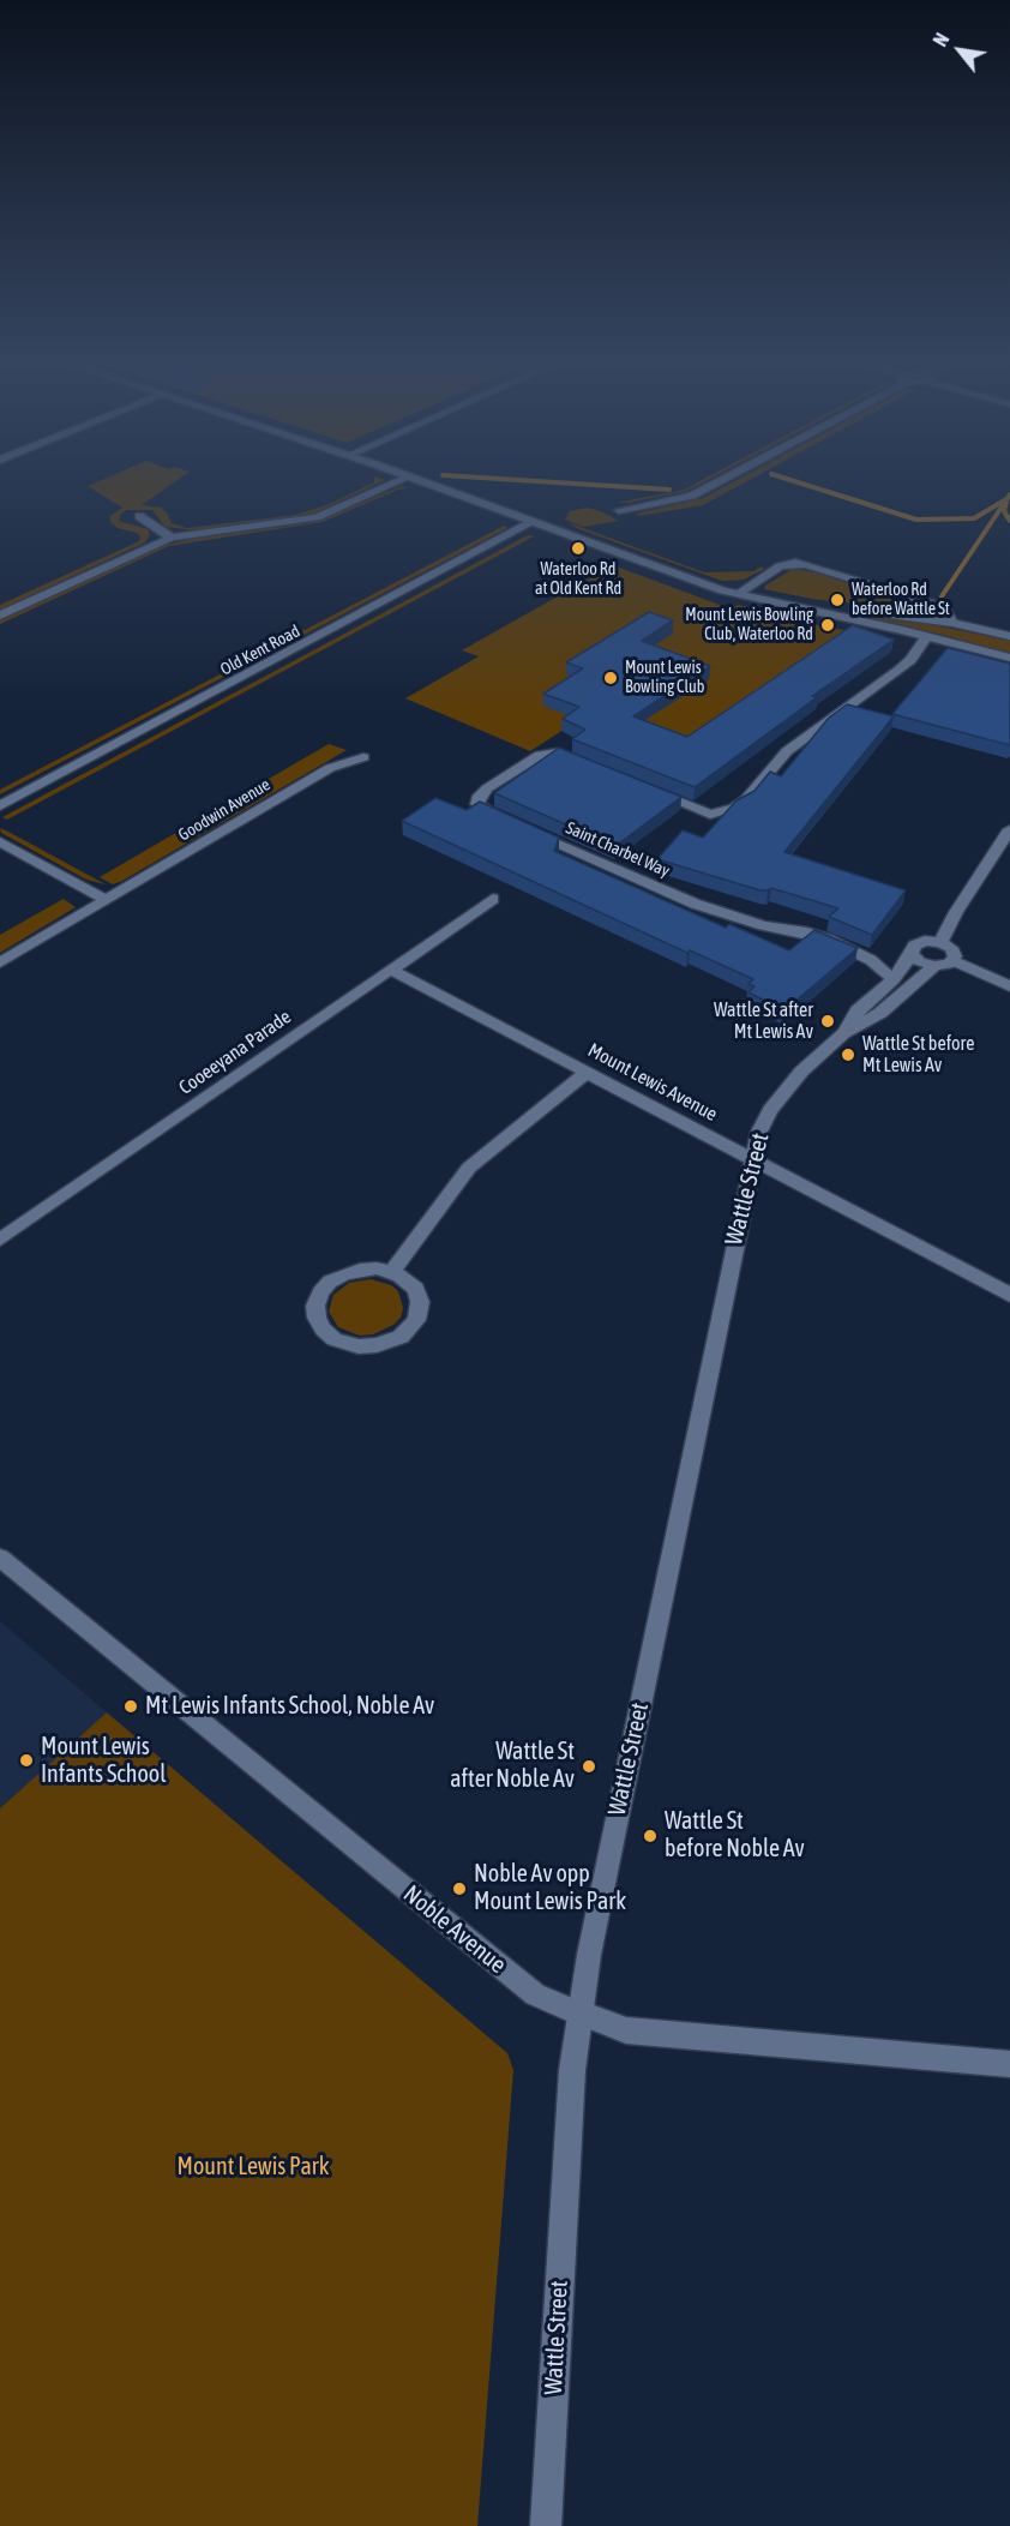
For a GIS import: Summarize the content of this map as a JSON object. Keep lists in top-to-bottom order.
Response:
{
  "streets": {
    "street": [
      "Old Kent Road",
      "Goodwin Avenue",
      "Saint Charbel Way",
      "Cooeeyana Parade",
      "Mount Lewis Avenue",
      "Wattle Street",
      "Noble Avenue"
    ]
  },
  "crossings": [
    ["Saint Charbel Way", "Wattle Street"],
    ["Cooeeyana Parade", "Mount Lewis Avenue"],
    ["Mount Lewis Avenue", "Wattle Street"],
    ["Wattle Street", "Noble Avenue"]
  ],
  "parks": ["Mount Lewis Park"],
  "places": [
    "Waterloo Rd at Old Kent Rd",
    "Waterloo Rd before Wattle St",
    "Mount Lewis Bowling Club, Waterloo Rd",
    "Mount Lewis Bowling Club",
    "Wattle St after Mt Lewis Av",
    "Wattle St before Mt Lewis Av",
    "Mt Lewis Infants School, Noble Av",
    "Mount Lewis Infants School",
    "Wattle St after Noble Av",
    "Wattle St before Noble Av",
    "Noble Av opp Mount Lewis Park"
  ],
  "north": "top left"
}
